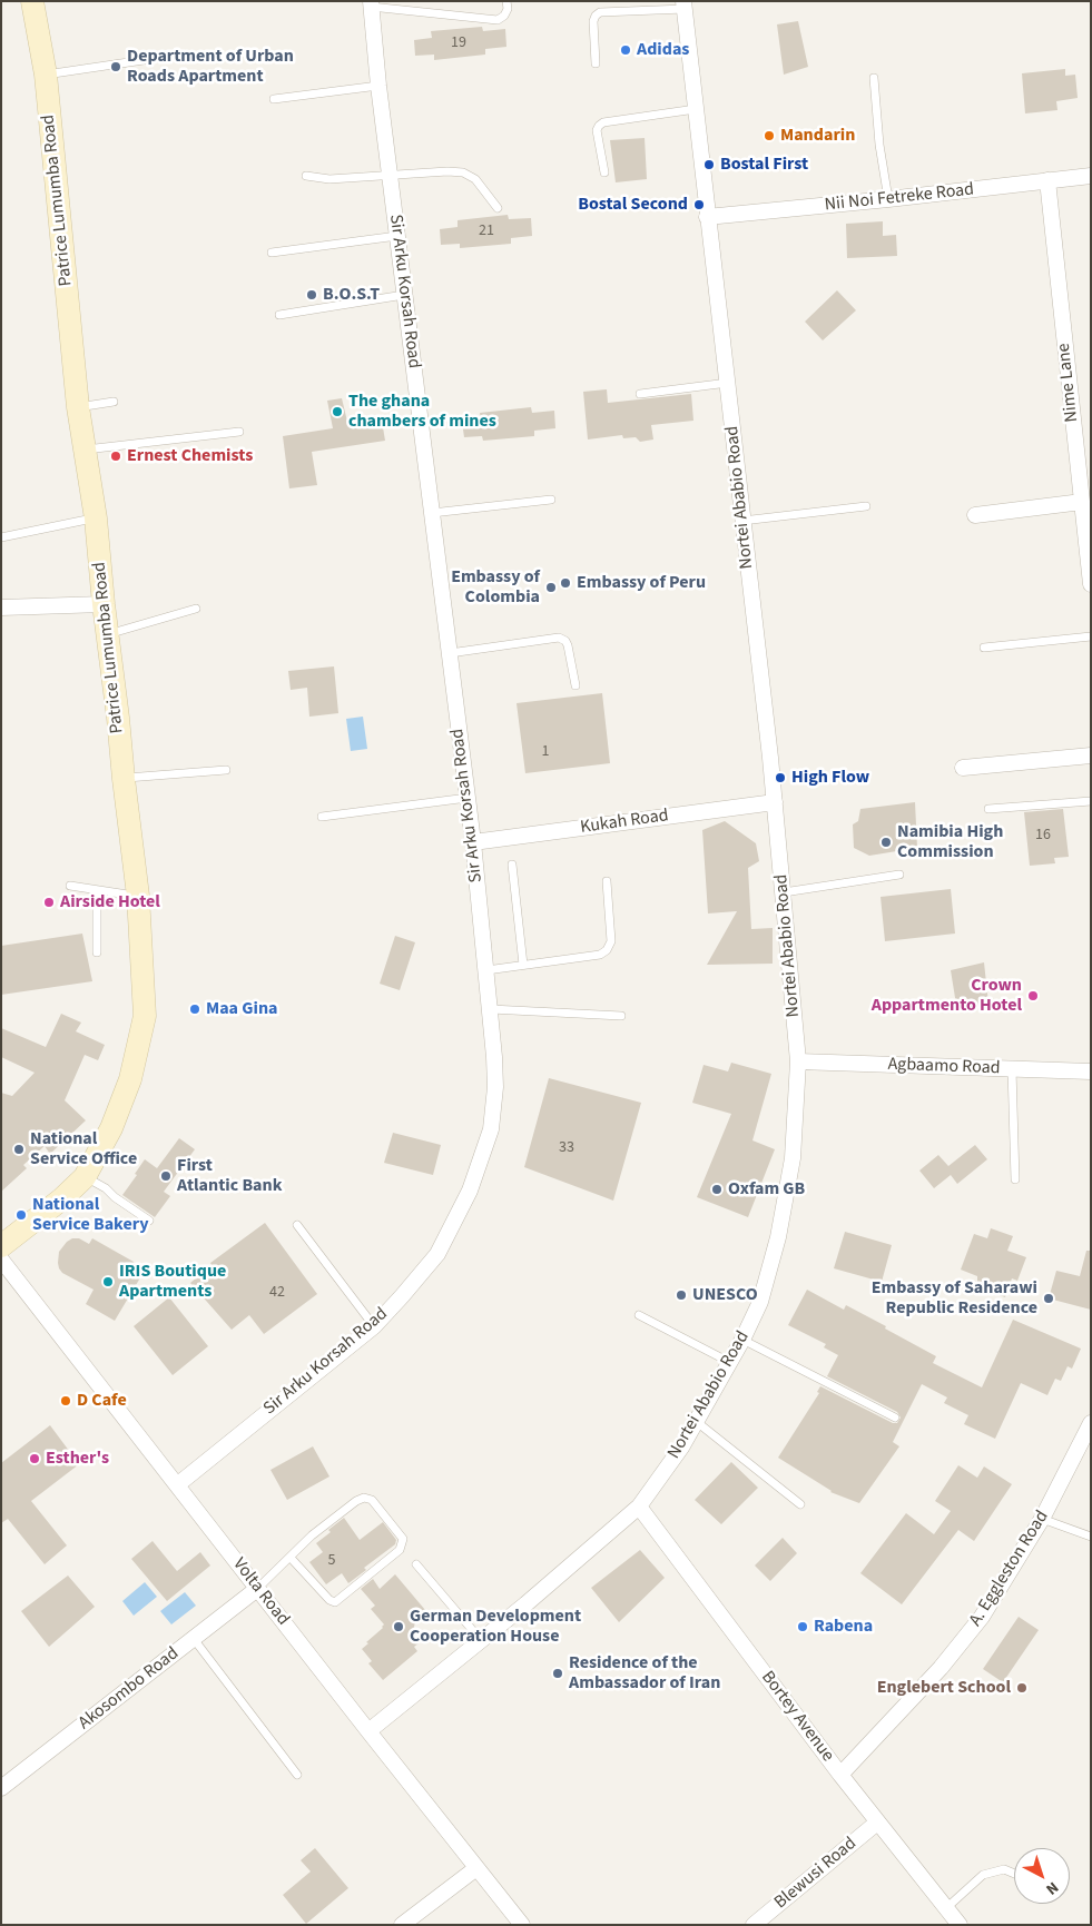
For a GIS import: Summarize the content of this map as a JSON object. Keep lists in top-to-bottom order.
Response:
{
  "streets": {
    "street": [
      "Nii Noi Fetreke Road",
      "Patrice Lumumba Road",
      "Sir Arku Korsah Road",
      "Nime Lane",
      "Nortei Ababio Road",
      "Kukah Road",
      "Agbaamo Road",
      "A. Eggleston Road",
      "Volta Road",
      "Akosombo Road",
      "Bortey Avenue",
      "Blewusi Road"
    ]
  },
  "crossings": [
    ["Nii Noi Fetreke Road", "Nime Lane"],
    ["Nii Noi Fetreke Road", "Nortei Ababio Road"],
    ["Sir Arku Korsah Road", "Kukah Road"],
    ["Sir Arku Korsah Road", "Volta Road"],
    ["Nortei Ababio Road", "Kukah Road"],
    ["Nortei Ababio Road", "Agbaamo Road"],
    ["Nortei Ababio Road", "Volta Road"],
    ["Nortei Ababio Road", "Bortey Avenue"],
    ["A. Eggleston Road", "Bortey Avenue"],
    ["Volta Road", "Akosombo Road"],
    ["Bortey Avenue", "Blewusi Road"]
  ],
  "places": [
    "Adidas",
    "Department of Urban Roads Apartment",
    "Mandarin",
    "Bostal First",
    "Bostal Second",
    "B.O.S.T",
    "The ghana chambers of mines",
    "Ernest Chemists",
    "Embassy of Peru",
    "Embassy of Colombia",
    "High Flow",
    "Namibia High Commission",
    "Airside Hotel",
    "Crown Appartmento Hotel",
    "Maa Gina",
    "National Service Office",
    "First Atlantic Bank",
    "Oxfam GB",
    "National Service Bakery",
    "IRIS Boutique Apartments",
    "UNESCO",
    "Embassy of Saharawi Republic Residence",
    "D Cafe",
    "Esther's",
    "German Development Cooperation House",
    "Rabena",
    "Residence of the Ambassador of Iran",
    "Englebert School"
  ],
  "house_numbers": [
    "19",
    "21",
    "1",
    "16",
    "33",
    "42",
    "5"
  ],
  "north": "bottom right"
}
